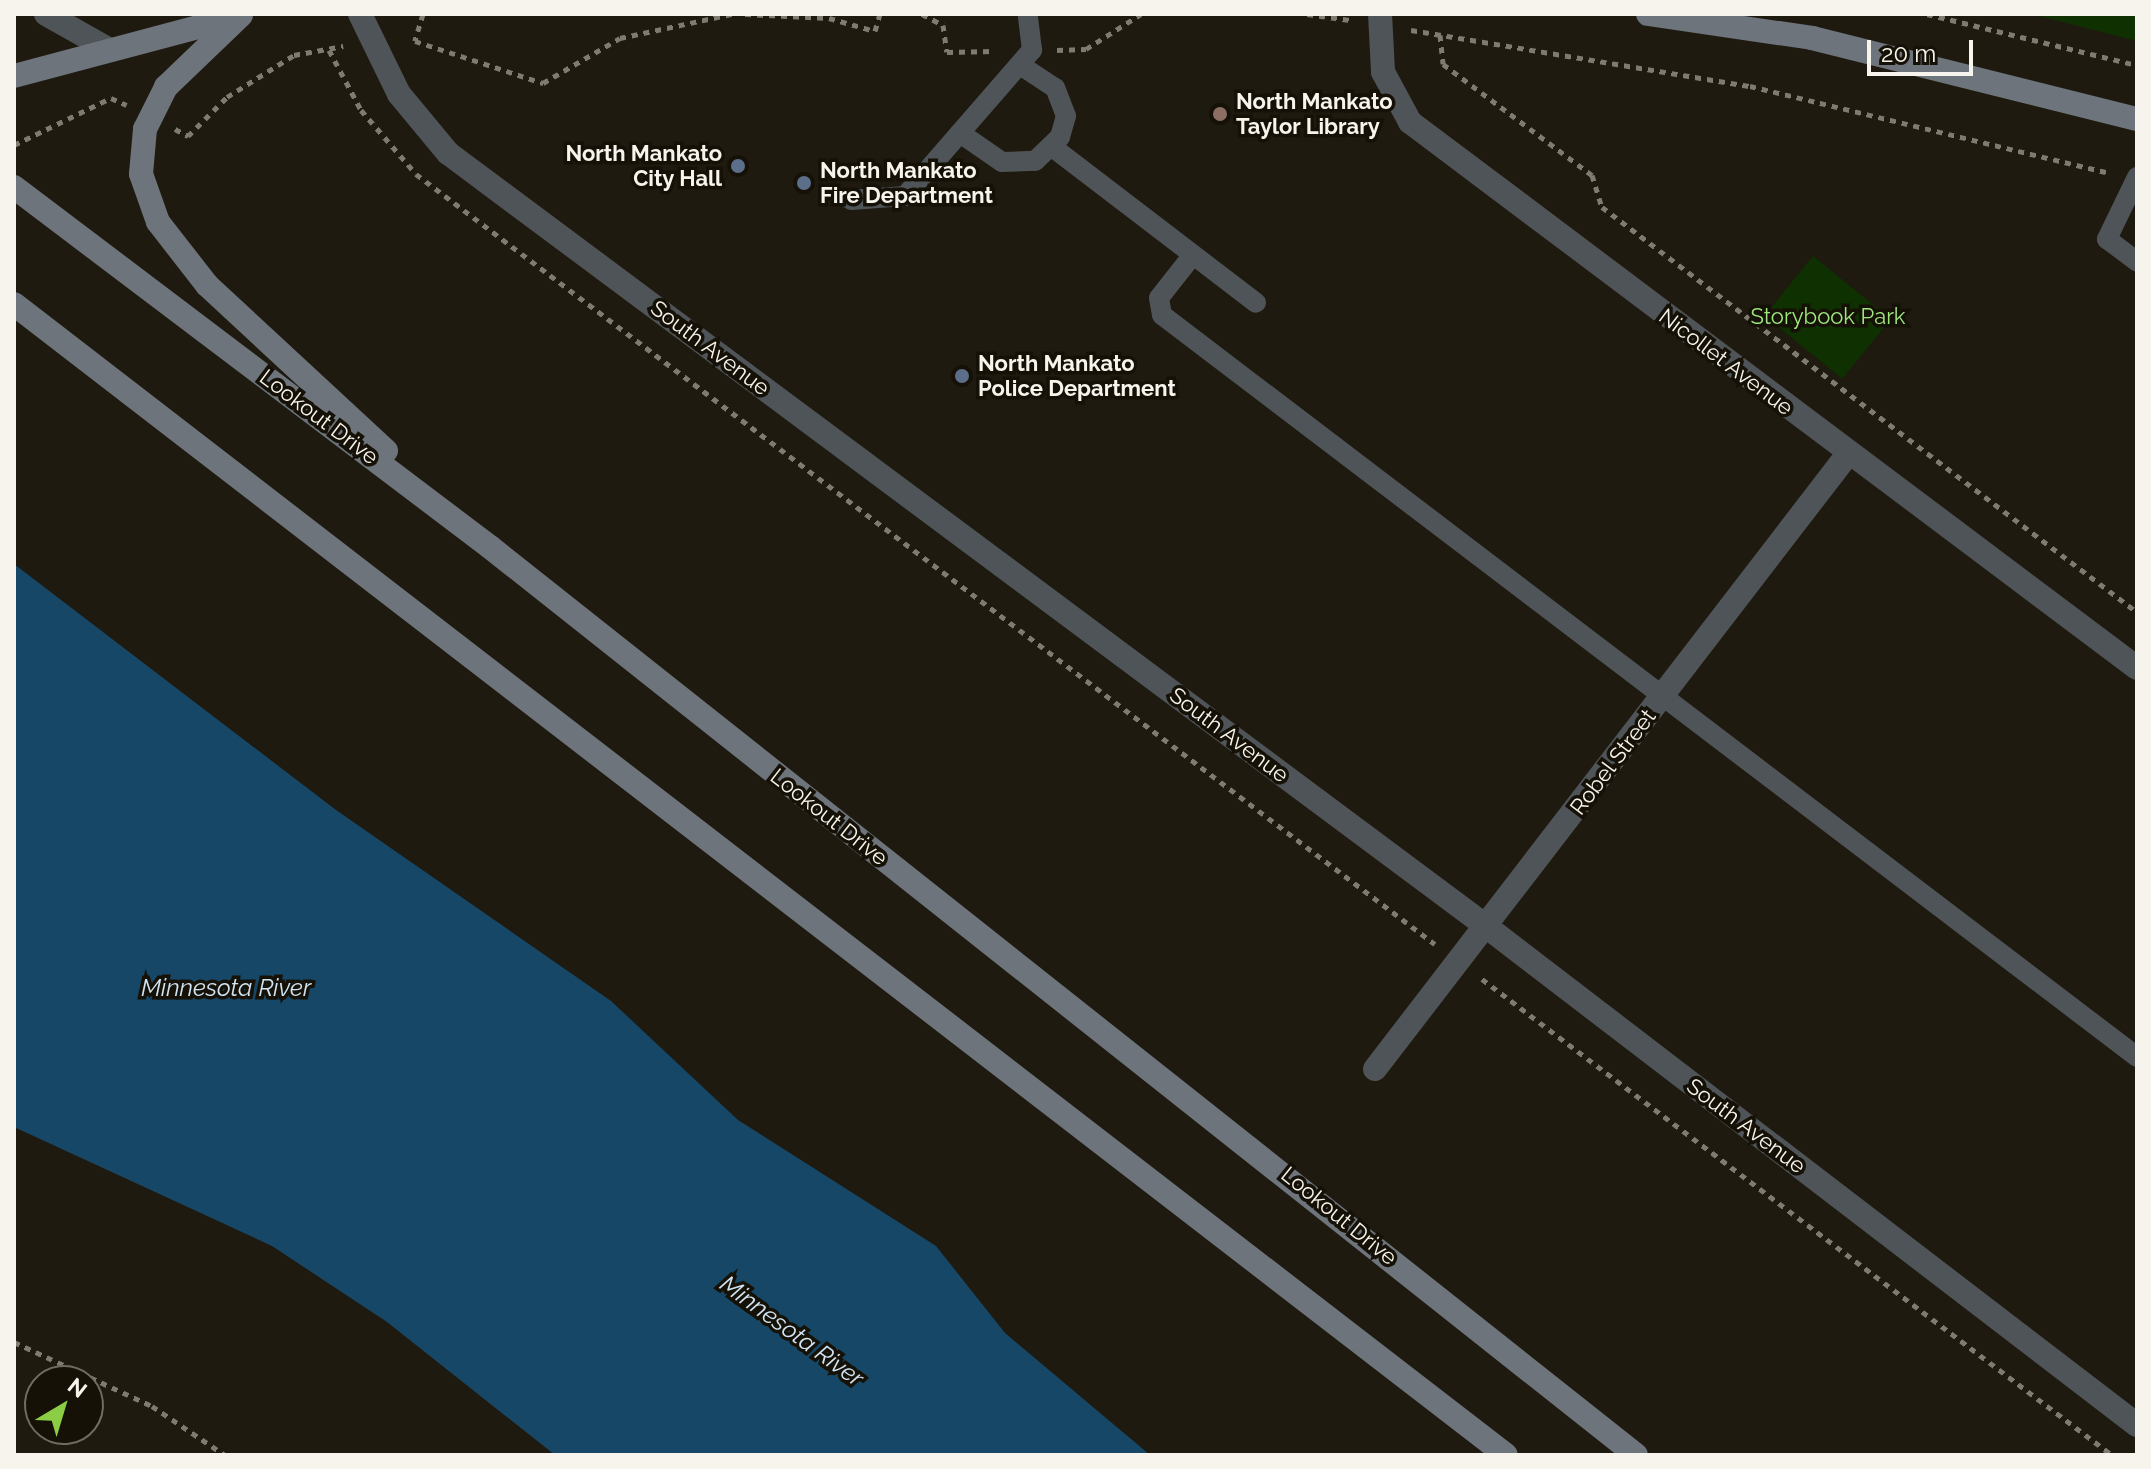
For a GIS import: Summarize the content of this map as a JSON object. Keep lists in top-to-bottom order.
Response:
{
  "streets": {
    "main road": ["Lookout Drive"],
    "street": ["South Avenue", "Nicollet Avenue", "Robel Street"]
  },
  "crossings": [
    ["South Avenue", "Robel Street"],
    ["Nicollet Avenue", "Robel Street"]
  ],
  "water": ["Minnesota River"],
  "parks": ["Storybook Park"],
  "places": [
    "North Mankato Taylor Library",
    "North Mankato City Hall",
    "North Mankato Fire Department",
    "North Mankato Police Department"
  ],
  "scale_bar": "20 m",
  "north": "top right"
}
